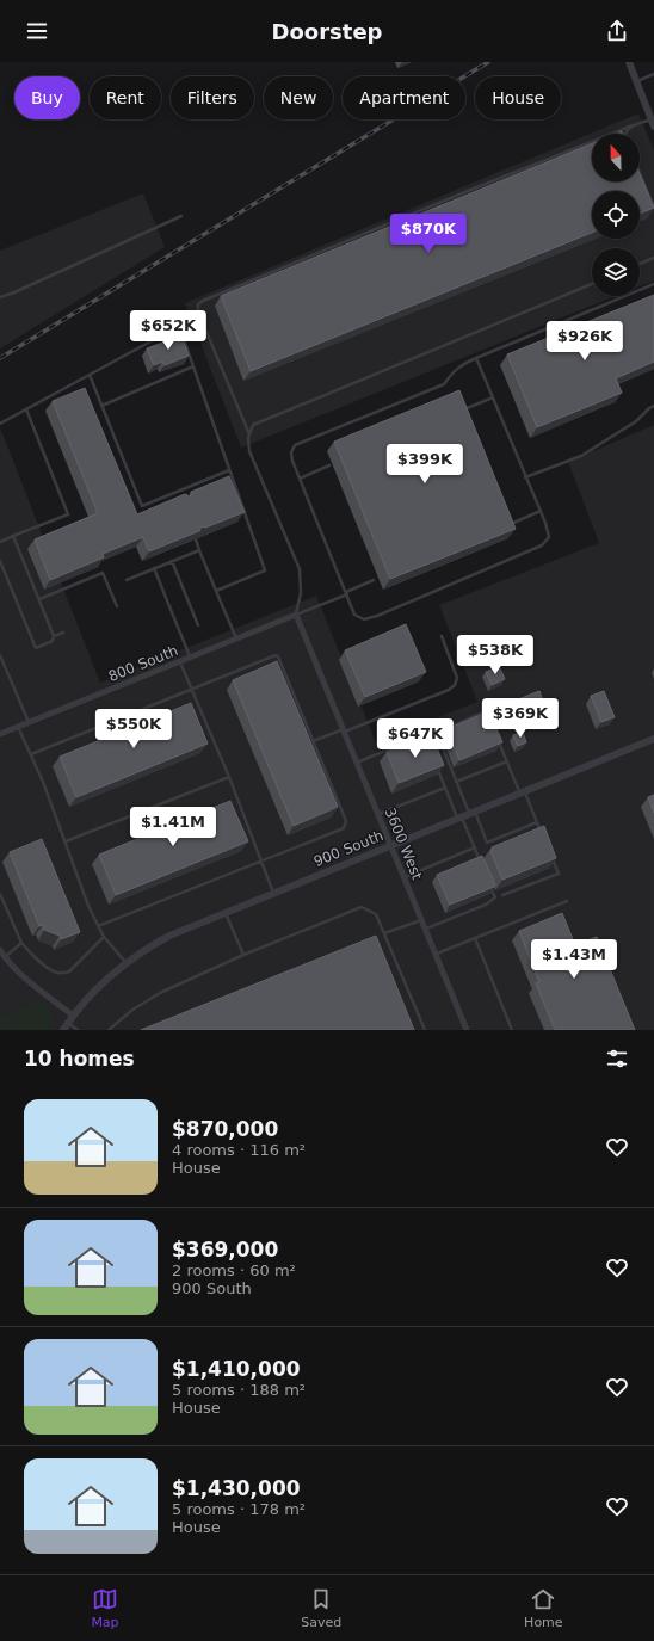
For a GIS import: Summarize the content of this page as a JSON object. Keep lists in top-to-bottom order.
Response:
{
  "streets": {
    "street": ["800 South", "3600 West", "900 South"]
  },
  "crossings": [
    ["800 South", "3600 West"],
    ["3600 West", "900 South"]
  ],
  "north": "top",
  "page": {
    "header": "Doorstep",
    "chip": [
      "Buy",
      "Rent",
      "Filters",
      "New",
      "Apartment",
      "House"
    ],
    "price": [
      "$870K",
      "$652K",
      "$926K",
      "$399K",
      "$538K",
      "$369K",
      "$550K",
      "$647K",
      "$1.41M",
      "$1.43M"
    ],
    "heading": "10 homes",
    "list": [
      {
        "name": "$870,000",
        "note": "4 rooms · 116 m² · House"
      },
      {
        "name": "$369,000",
        "note": "2 rooms · 60 m² · 900 South"
      },
      {
        "name": "$1,410,000",
        "note": "5 rooms · 188 m² · House"
      },
      {
        "name": "$1,430,000",
        "note": "5 rooms · 178 m² · House"
      }
    ],
    "tabs": ["Map", "Saved", "Home"]
  }
}
